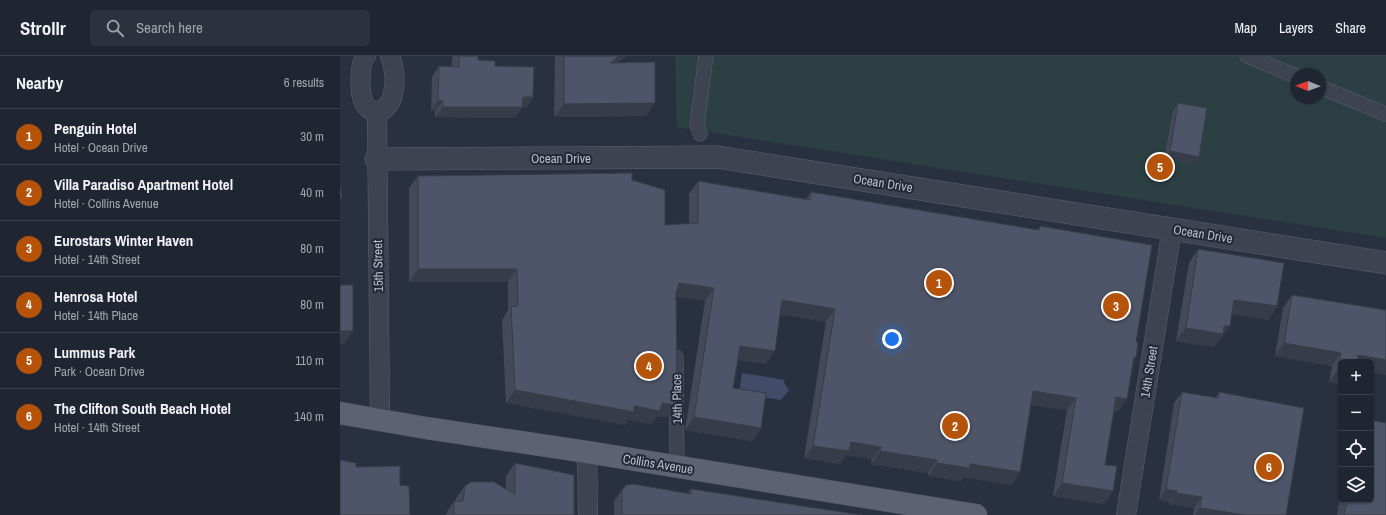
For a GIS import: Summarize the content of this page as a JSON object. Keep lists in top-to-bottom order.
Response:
{
  "streets": {
    "main road": ["Collins Avenue"],
    "street": [
      "Ocean Drive",
      "15th Street",
      "14th Street",
      "14th Place"
    ]
  },
  "crossings": [
    ["Ocean Drive", "15th Street"],
    ["Ocean Drive", "14th Street"],
    ["15th Street", "Collins Avenue"],
    ["14th Place", "Collins Avenue"]
  ],
  "north": "left",
  "page": {
    "header": "Strollr",
    "search": "Search here",
    "nav": ["Map", "Layers", "Share"],
    "heading": ["Nearby", "6 results"],
    "list": [
      {
        "mark": "1",
        "name": "Penguin Hotel",
        "note": "Hotel · Ocean Drive",
        "value": "30 m"
      },
      {
        "mark": "2",
        "name": "Villa Paradiso Apartment Hotel",
        "note": "Hotel · Collins Avenue",
        "value": "40 m"
      },
      {
        "mark": "3",
        "name": "Eurostars Winter Haven",
        "note": "Hotel · 14th Street",
        "value": "80 m"
      },
      {
        "mark": "4",
        "name": "Henrosa Hotel",
        "note": "Hotel · 14th Place",
        "value": "80 m"
      },
      {
        "mark": "5",
        "name": "Lummus Park",
        "note": "Park · Ocean Drive",
        "value": "110 m"
      },
      {
        "mark": "6",
        "name": "The Clifton South Beach Hotel",
        "note": "Hotel · 14th Street",
        "value": "140 m"
      }
    ],
    "pins": [
      "5",
      "1",
      "3",
      "4",
      "2",
      "6"
    ],
    "map_buttons": ["+", "−"]
  }
}
